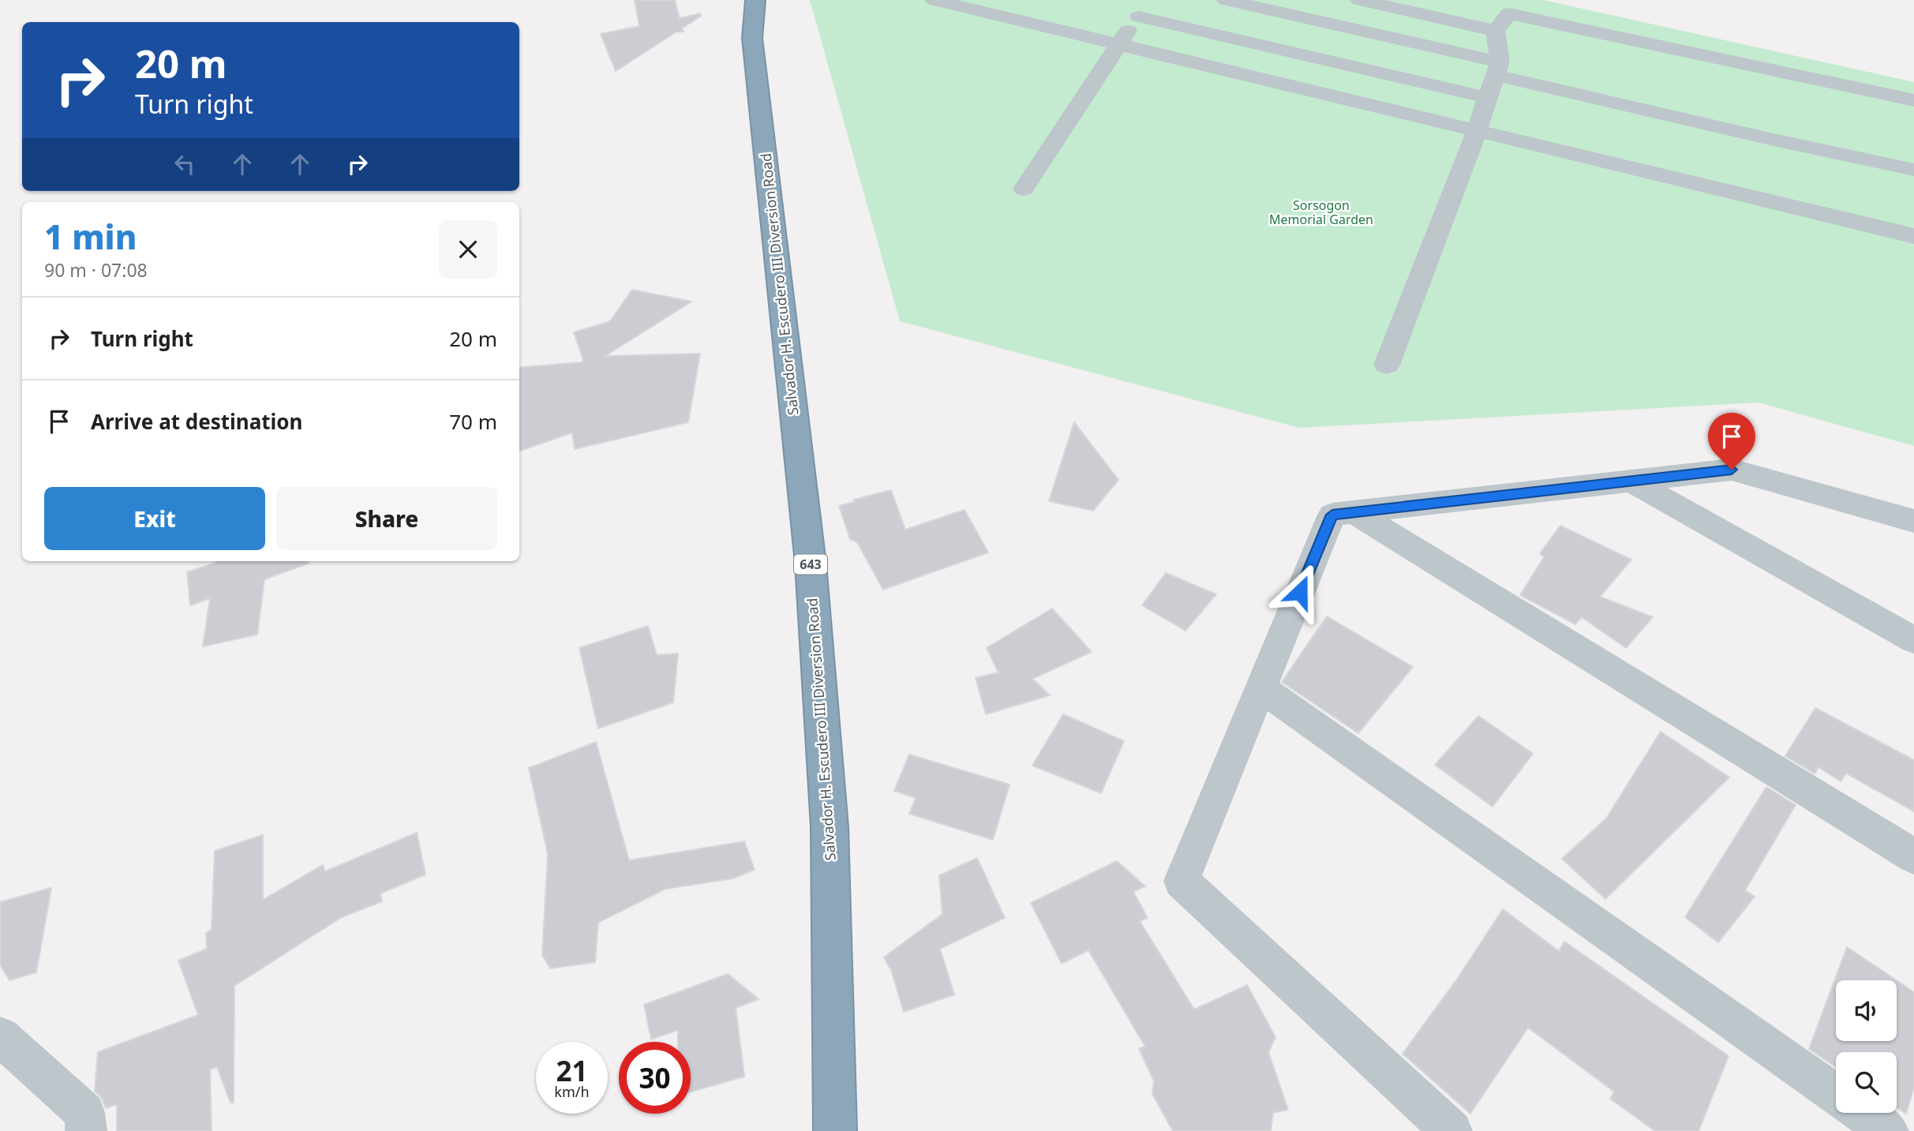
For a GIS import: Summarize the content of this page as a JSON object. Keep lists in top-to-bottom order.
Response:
{
  "streets": {
    "highway": ["Salvador H. Escudero III Diversion Road", "643"]
  },
  "parks": ["Sorsogon Memorial Garden"],
  "page": {
    "turn": ["20 m", "Turn right"],
    "heading": ["1 min", "90 m · 07:08"],
    "list": [
      {
        "name": "Turn right",
        "value": "20 m"
      },
      {
        "name": "Arrive at destination",
        "value": "70 m"
      }
    ],
    "buttons": ["Exit", "Share"],
    "speed": "21 km/h",
    "limit": "30"
  }
}
